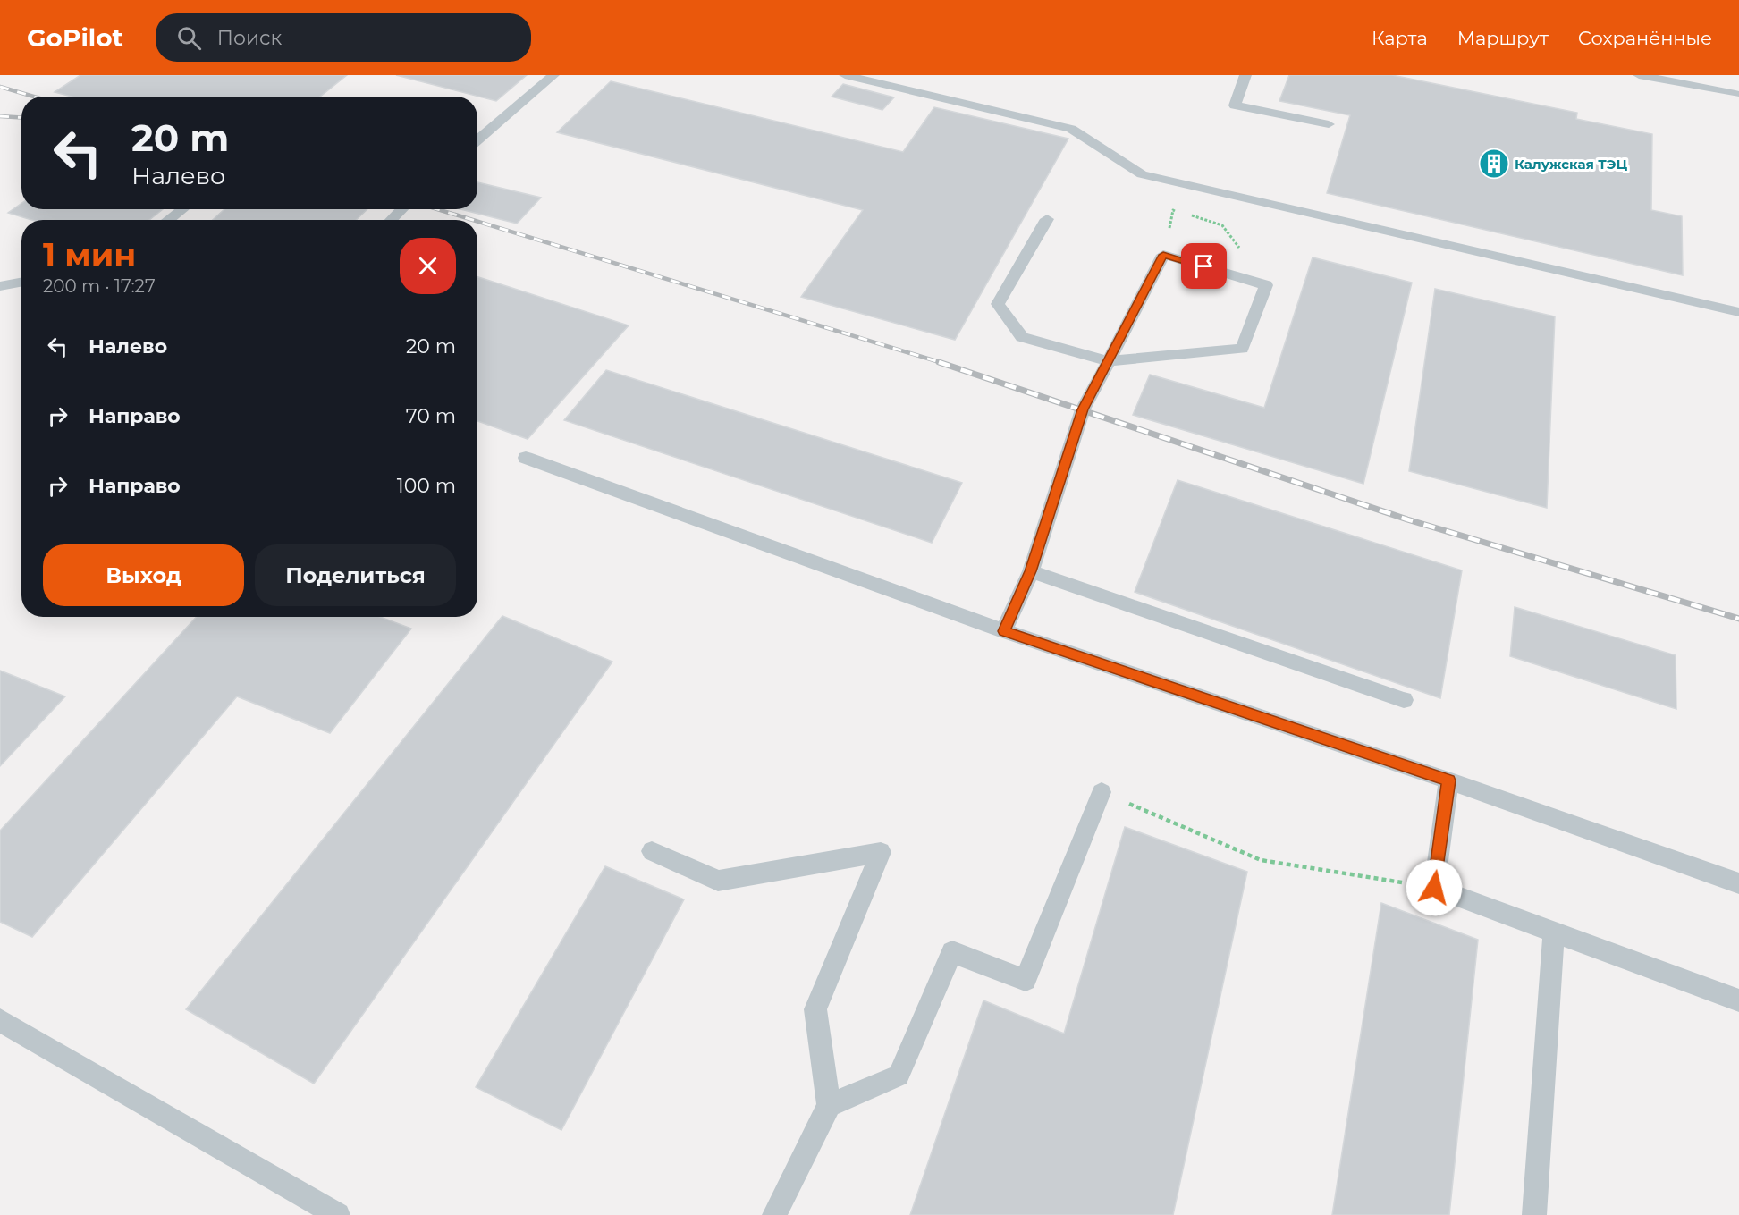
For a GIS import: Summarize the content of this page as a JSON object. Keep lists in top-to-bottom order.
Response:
{
  "places": {
    "building": ["Калужская ТЭЦ"]
  },
  "page": {
    "header": "GoPilot",
    "search": "Поиск",
    "nav": ["Карта", "Маршрут", "Сохранённые"],
    "turn": ["20 m", "Налево"],
    "heading": ["1 мин", "200 m · 17:27"],
    "list": [
      {
        "name": "Налево",
        "value": "20 m"
      },
      {
        "name": "Направо",
        "value": "70 m"
      },
      {
        "name": "Направо",
        "value": "100 m"
      }
    ],
    "buttons": ["Выход", "Поделиться"]
  }
}
